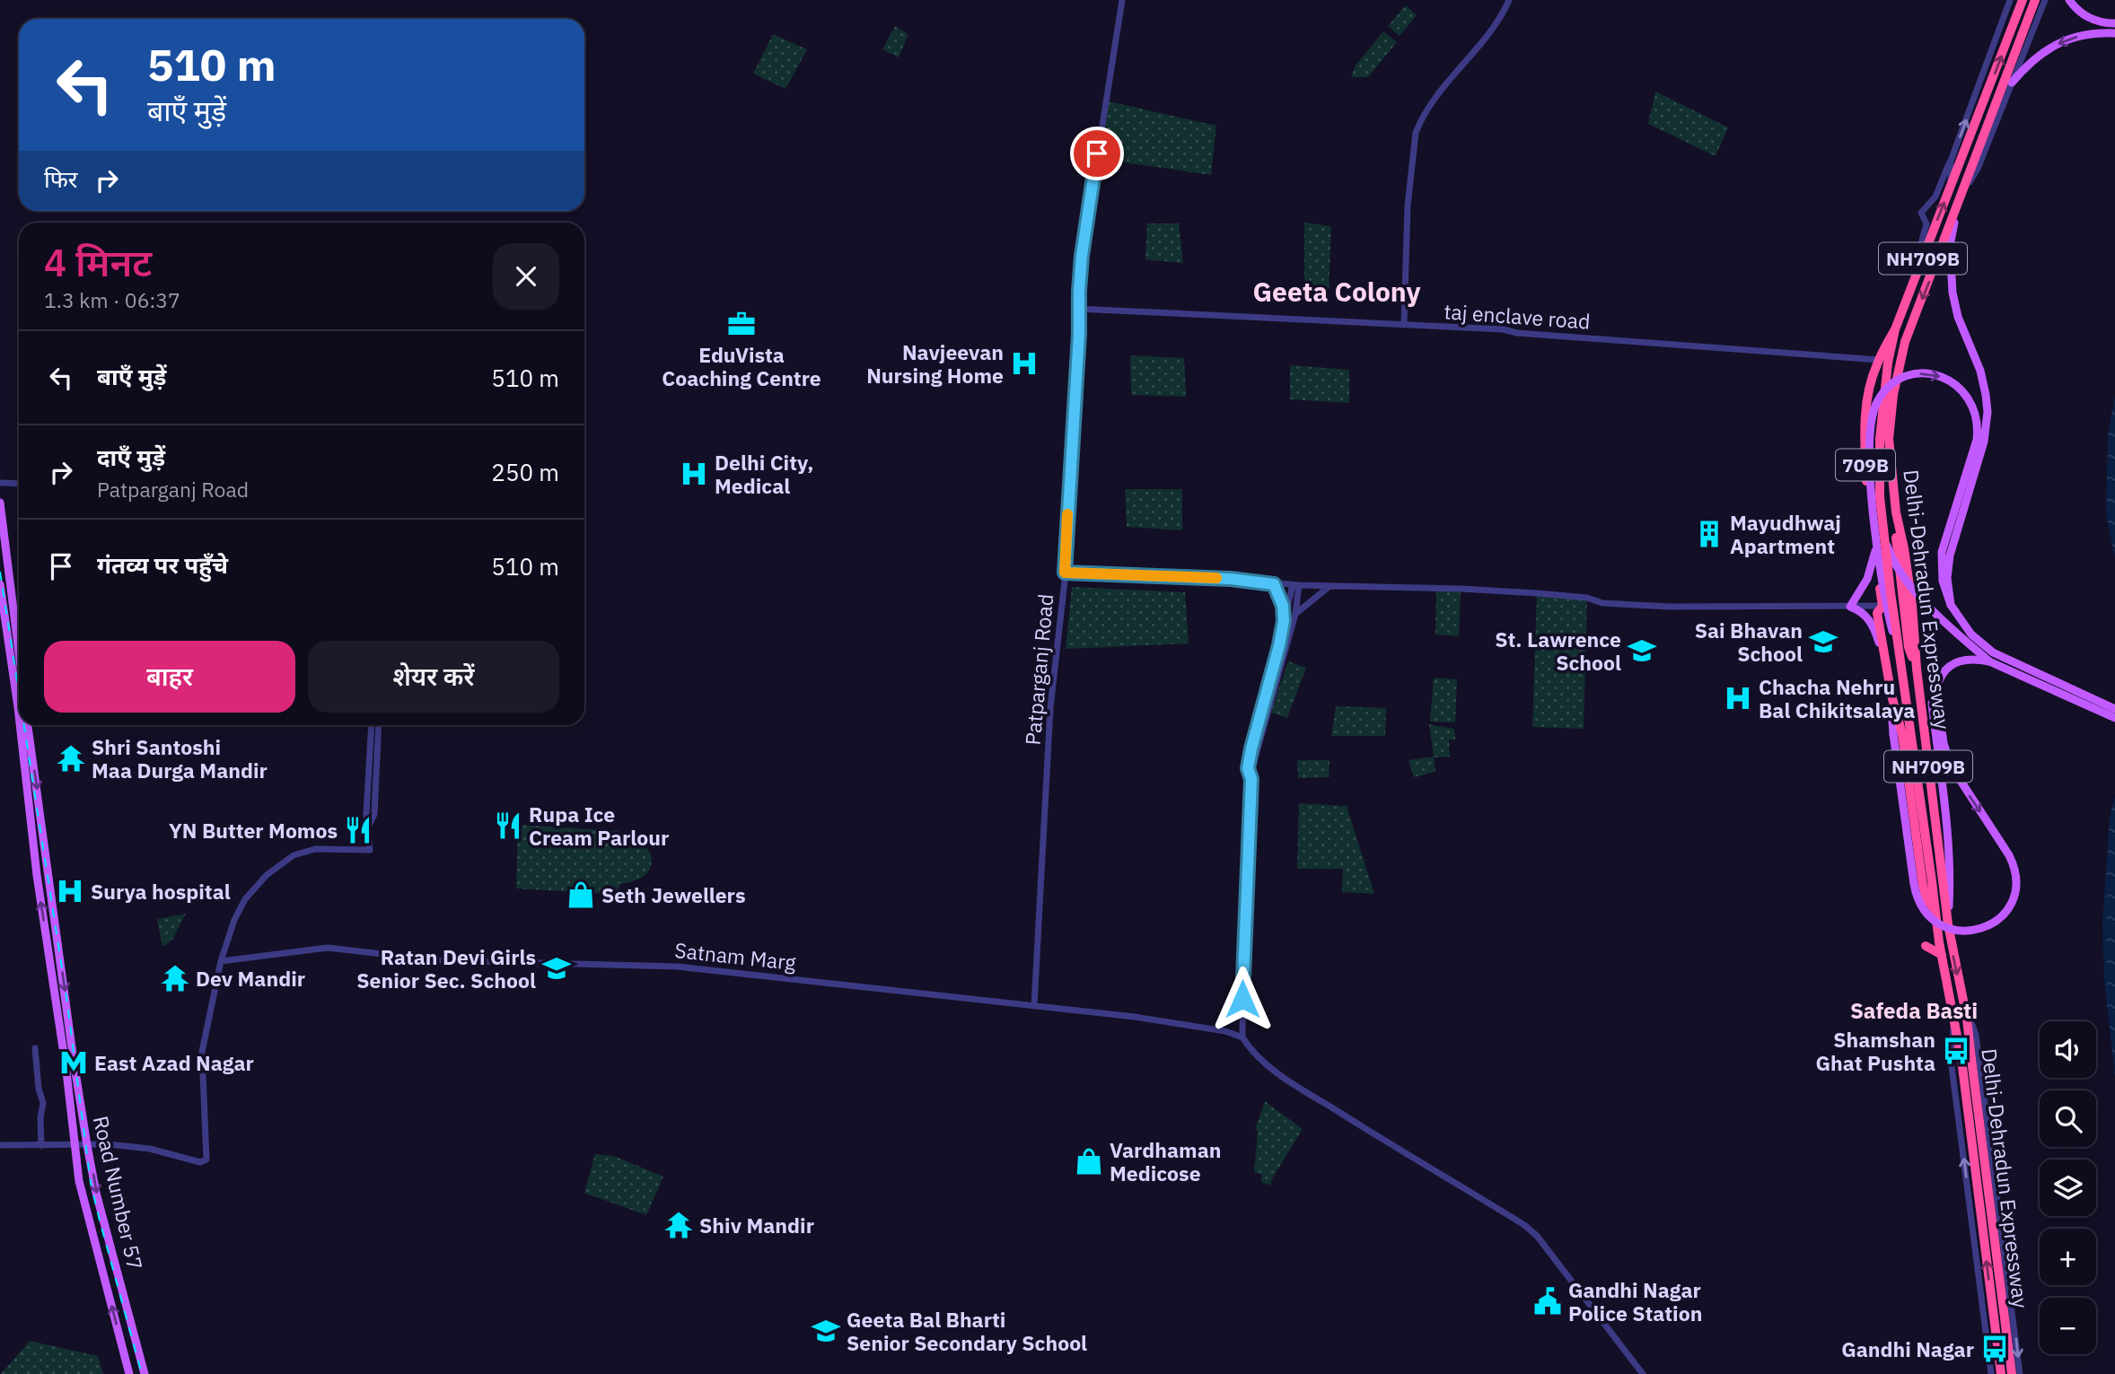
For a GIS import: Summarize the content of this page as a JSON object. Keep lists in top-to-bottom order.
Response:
{
  "streets": {
    "highway": ["NH709B", "709B", "Delhi-Dehradun Expressway"],
    "main road": ["Road Number 57"],
    "street": ["taj enclave road", "Patparganj Road", "Satnam Marg"]
  },
  "crossings": [
    ["taj enclave road", "709B"],
    ["taj enclave road", "Patparganj Road"],
    ["709B", "Delhi-Dehradun Expressway"],
    ["Patparganj Road", "Satnam Marg"]
  ],
  "districts": ["Geeta Colony", "Safeda Basti"],
  "places": {
    "office": ["EduVista Coaching Centre"],
    "hospital": [
      "Navjeevan Nursing Home",
      "Delhi City, Medical",
      "Chacha Nehru Bal Chikitsalaya",
      "Surya hospital"
    ],
    "building": ["Mayudhwaj Apartment"],
    "school or university": [
      "Sai Bhavan School",
      "St. Lawrence School",
      "Ratan Devi Girls Senior Sec. School",
      "Geeta Bal Bharti Senior Secondary School"
    ],
    "temple": ["Shri Santoshi Maa Durga Mandir", "Dev Mandir", "Shiv Mandir"],
    "restaurant": ["Rupa Ice Cream Parlour", "YN Butter Momos"],
    "shop": ["Seth Jewellers", "Vardhaman Medicose"],
    "bus stop": ["Shamshan Ghat Pushta", "Gandhi Nagar"],
    "metro station": ["East Azad Nagar"],
    "public building": ["Gandhi Nagar Police Station"]
  },
  "page": {
    "turn": ["510 m", "बाएँ मुड़ें"],
    "then": "फिर",
    "heading": ["4 मिनट", "1.3 km · 06:37"],
    "list": [
      {
        "name": "बाएँ मुड़ें",
        "value": "510 m"
      },
      {
        "name": "दाएँ मुड़ें",
        "note": "Patparganj Road",
        "value": "250 m"
      },
      {
        "name": "गंतव्य पर पहुँचे",
        "value": "510 m"
      }
    ],
    "buttons": ["बाहर", "शेयर करें"],
    "map_buttons": ["+", "−"]
  }
}
